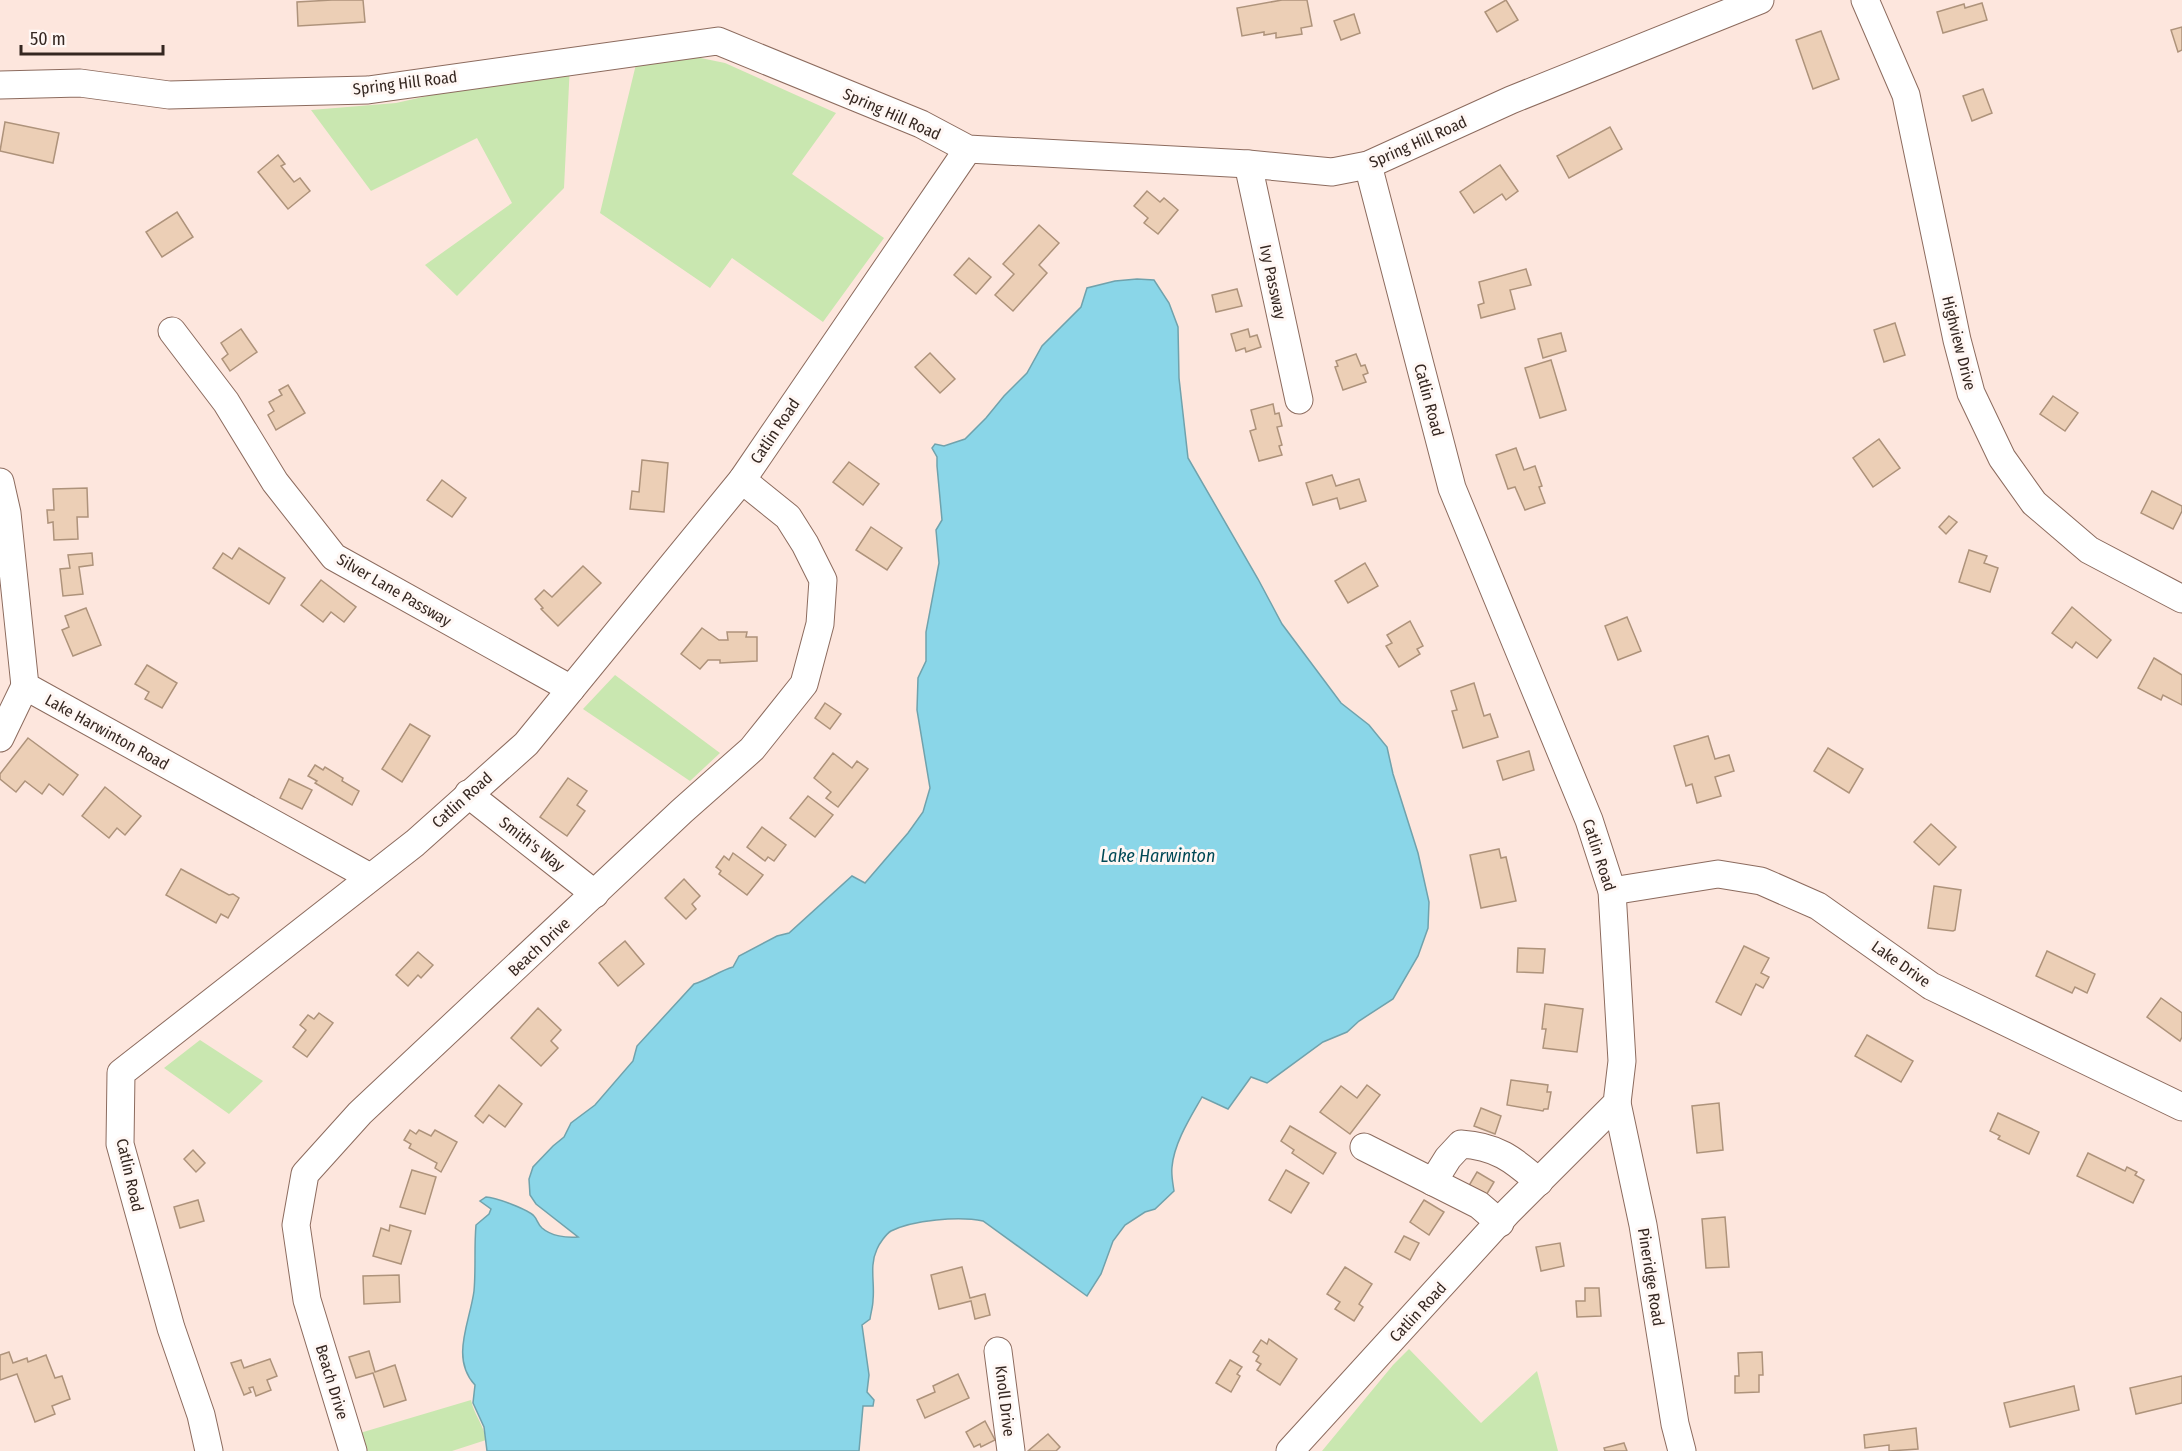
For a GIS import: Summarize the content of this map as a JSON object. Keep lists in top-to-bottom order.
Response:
{
  "streets": {
    "street": [
      "Spring Hill Road",
      "Ivy Passway",
      "Highview Drive",
      "Catlin Road",
      "Silver Lane Passway",
      "Lake Harwinton Road",
      "Smith's Way",
      "Beach Drive",
      "Lake Drive",
      "Pineridge Road",
      "Knoll Drive"
    ]
  },
  "crossings": [
    ["Spring Hill Road", "Ivy Passway"],
    ["Spring Hill Road", "Catlin Road"],
    ["Catlin Road", "Silver Lane Passway"],
    ["Catlin Road", "Lake Harwinton Road"],
    ["Catlin Road", "Smith's Way"],
    ["Catlin Road", "Beach Drive"],
    ["Catlin Road", "Lake Drive"],
    ["Catlin Road", "Pineridge Road"],
    ["Smith's Way", "Beach Drive"]
  ],
  "water": ["Lake Harwinton"],
  "scale_bar": "50 m"
}
